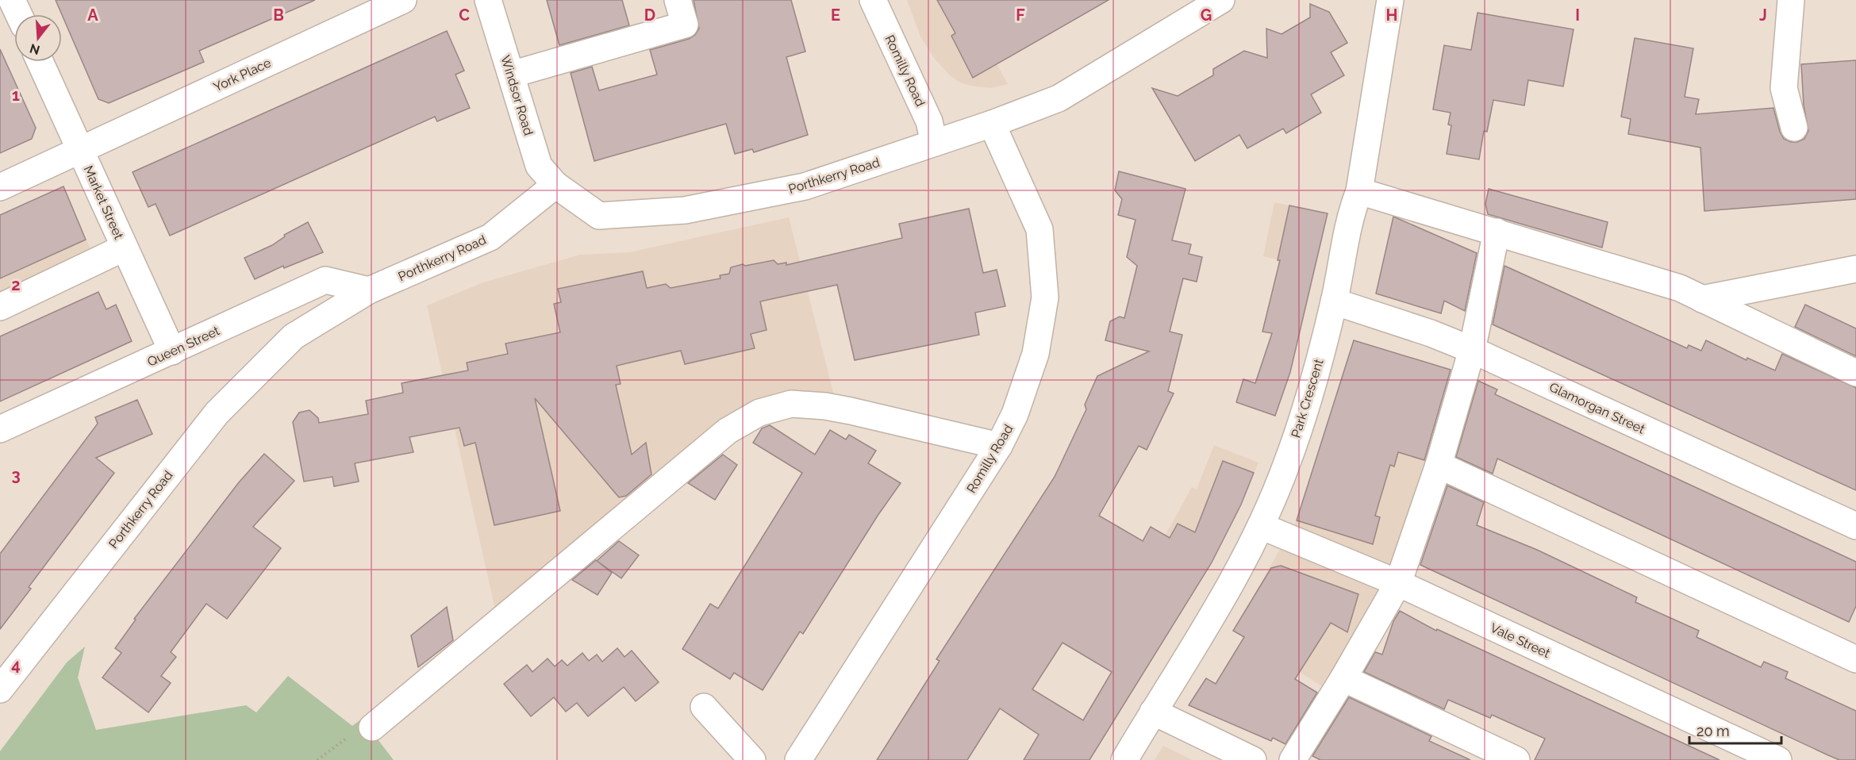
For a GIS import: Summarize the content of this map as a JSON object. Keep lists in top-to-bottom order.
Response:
{
  "streets": {
    "street": [
      "Romilly Road",
      "York Place",
      "Windsor Road",
      "Porthkerry Road",
      "Market Street",
      "Queen Street",
      "Park Crescent",
      "Glamorgan Street",
      "Vale Street"
    ]
  },
  "crossings": [
    ["Romilly Road", "Porthkerry Road"],
    ["York Place", "Market Street"],
    ["Windsor Road", "Porthkerry Road"],
    ["Porthkerry Road", "Queen Street"],
    ["Market Street", "Queen Street"],
    ["Park Crescent", "Glamorgan Street"],
    ["Park Crescent", "Vale Street"]
  ],
  "scale_bar": "20 m",
  "north": "bottom",
  "grid": {
    "columns": [
      "A",
      "B",
      "C",
      "D",
      "E",
      "F",
      "G",
      "H",
      "I",
      "J"
    ],
    "rows": [
      "1",
      "2",
      "3",
      "4"
    ]
  }
}
